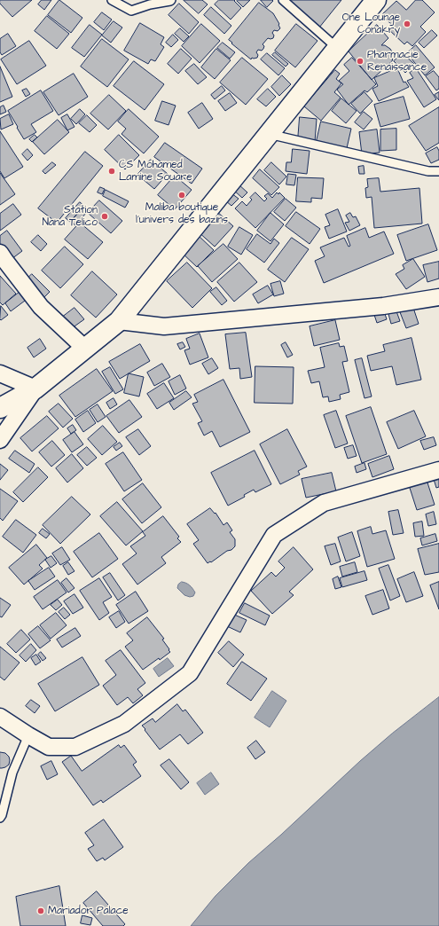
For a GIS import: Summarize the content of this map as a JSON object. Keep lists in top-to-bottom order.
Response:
{
  "places": [
    "One Lounge Conakry",
    "Pharmacie Renaissance",
    "CS Mohamed Lamine Souare",
    "Maliba boutique l'univers des bazins",
    "Station Nana Telico",
    "Mariador Palace"
  ]
}
